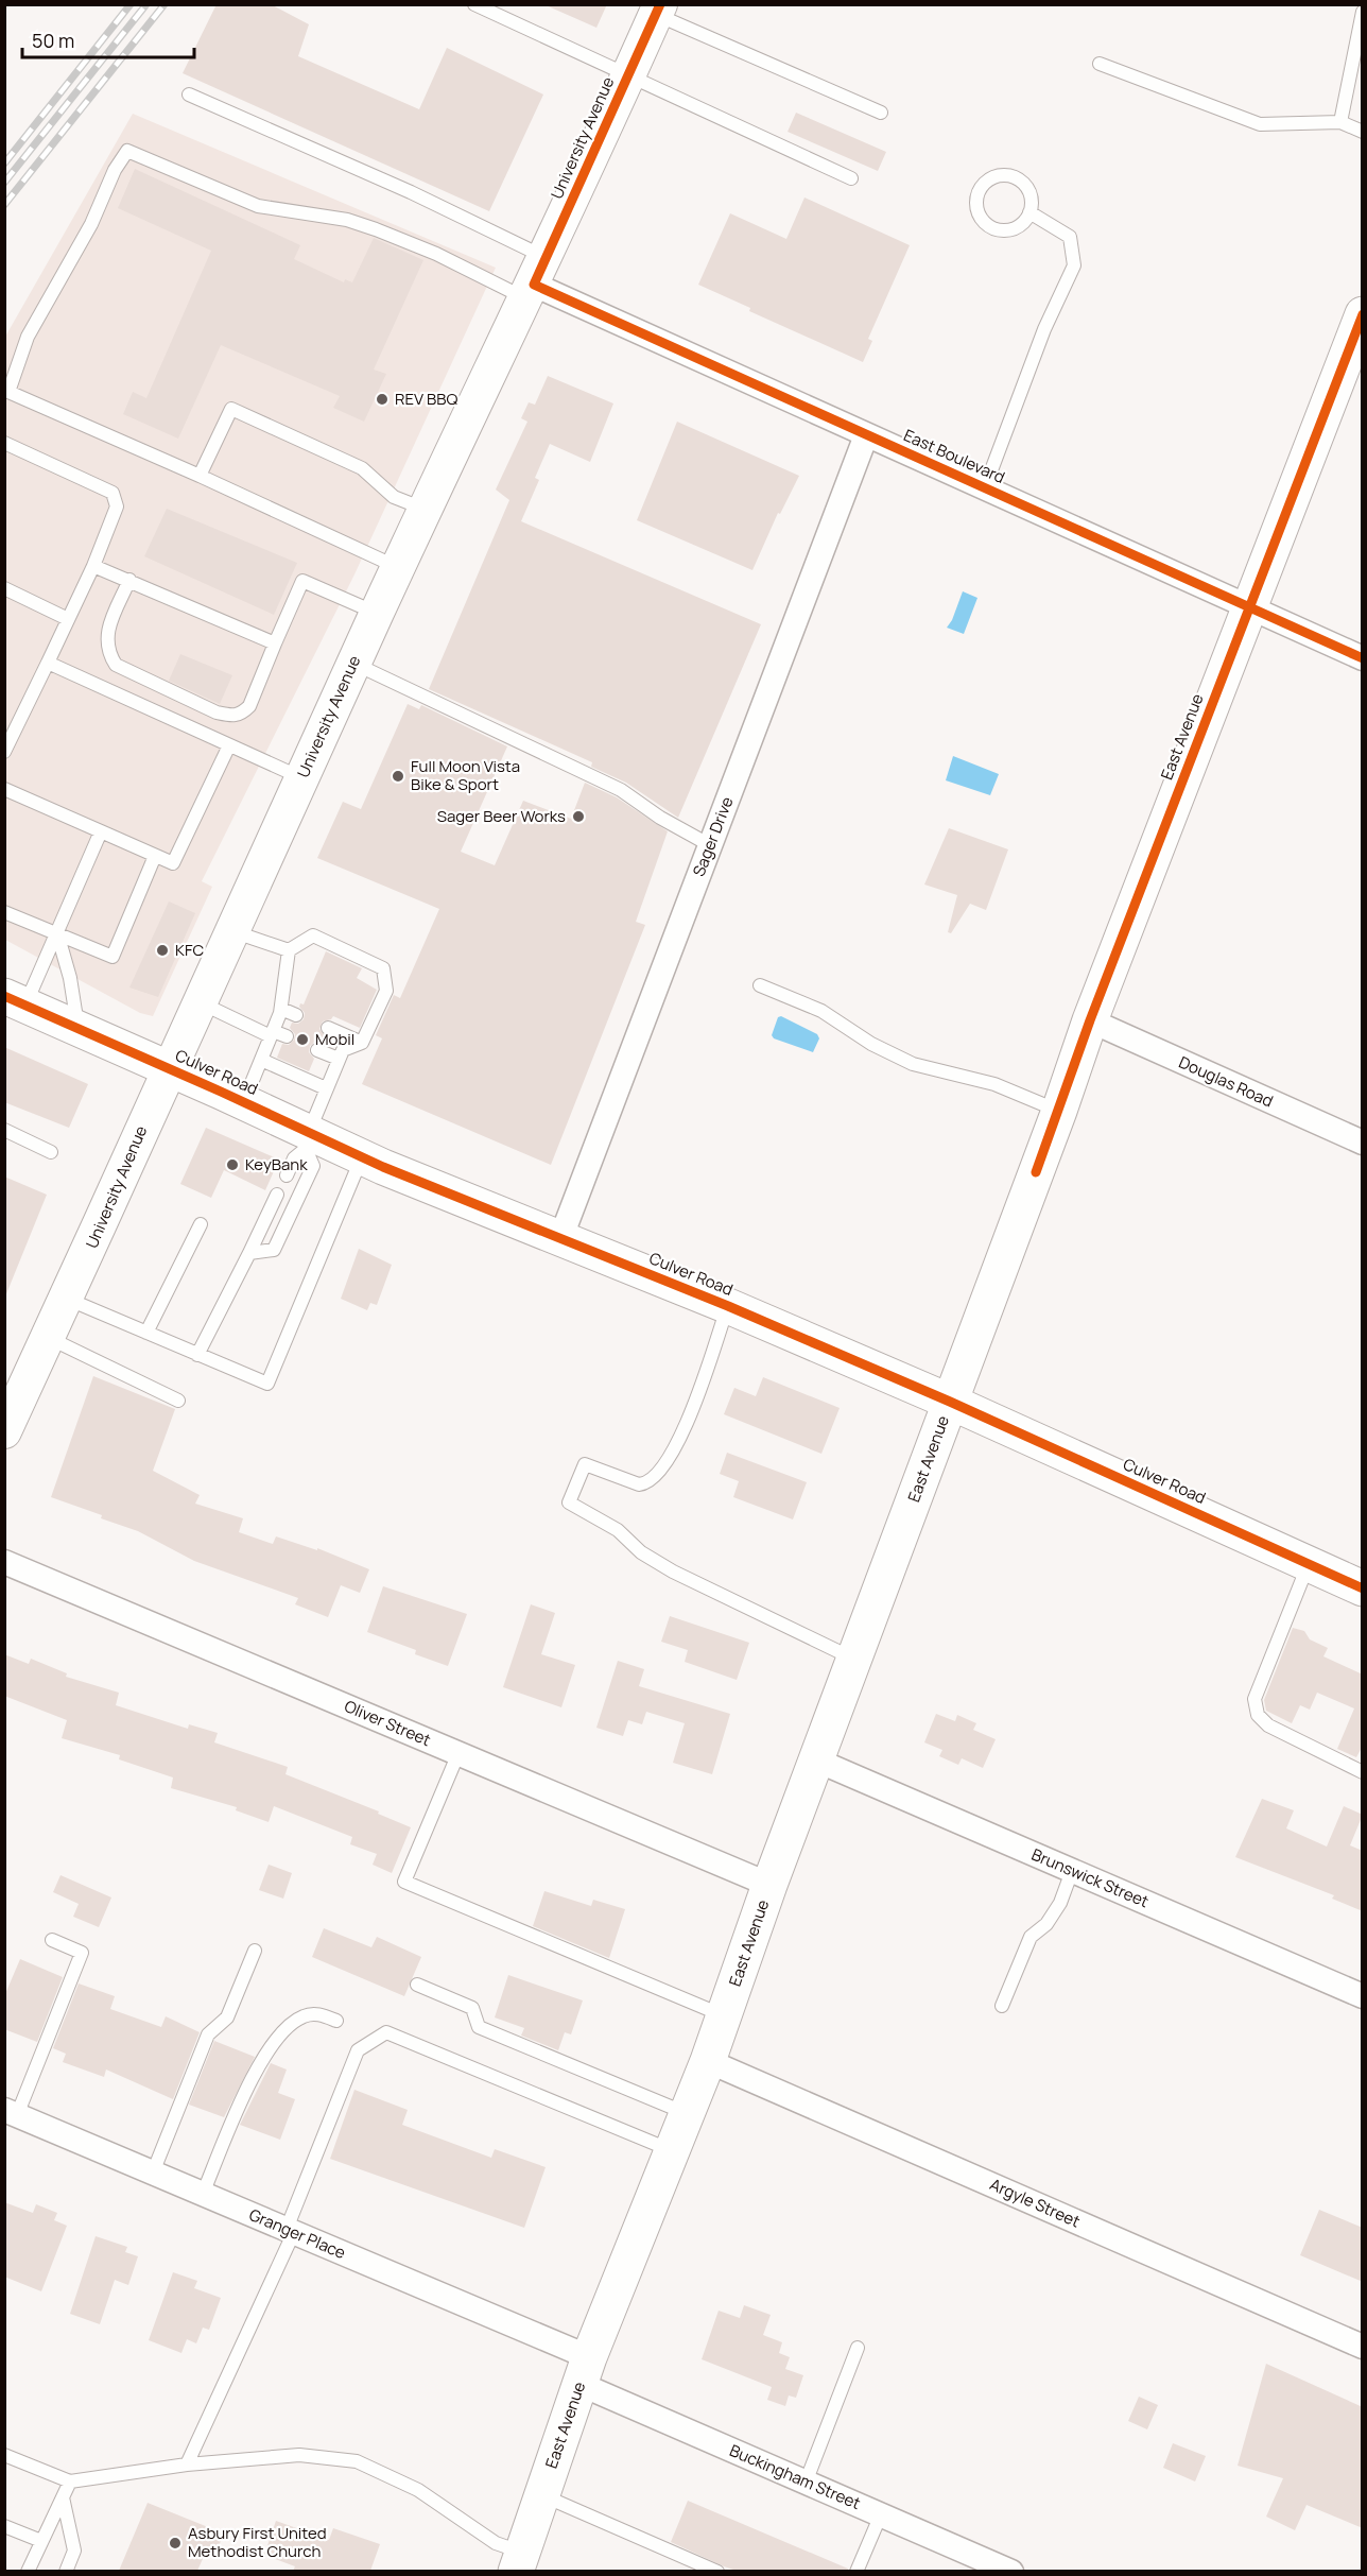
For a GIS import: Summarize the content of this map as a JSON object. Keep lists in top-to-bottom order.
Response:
{
  "streets": {
    "main road": ["University Avenue", "East Avenue", "Culver Road"],
    "street": [
      "East Boulevard",
      "Sager Drive",
      "Douglas Road",
      "Oliver Street",
      "Brunswick Street",
      "Argyle Street",
      "Granger Place",
      "Buckingham Street"
    ]
  },
  "crossings": [
    ["University Avenue", "East Boulevard"],
    ["University Avenue", "Culver Road"],
    ["East Boulevard", "East Avenue"],
    ["East Boulevard", "Sager Drive"],
    ["East Avenue", "Culver Road"],
    ["East Avenue", "Douglas Road"],
    ["East Avenue", "Oliver Street"],
    ["East Avenue", "Brunswick Street"],
    ["East Avenue", "Argyle Street"],
    ["East Avenue", "Granger Place"],
    ["East Avenue", "Buckingham Street"],
    ["Sager Drive", "Culver Road"],
    ["Granger Place", "Buckingham Street"]
  ],
  "places": [
    "REV BBQ",
    "Full Moon Vista Bike & Sport",
    "Sager Beer Works",
    "KFC",
    "Mobil",
    "KeyBank",
    "Asbury First United Methodist Church"
  ],
  "scale_bar": "50 m"
}
